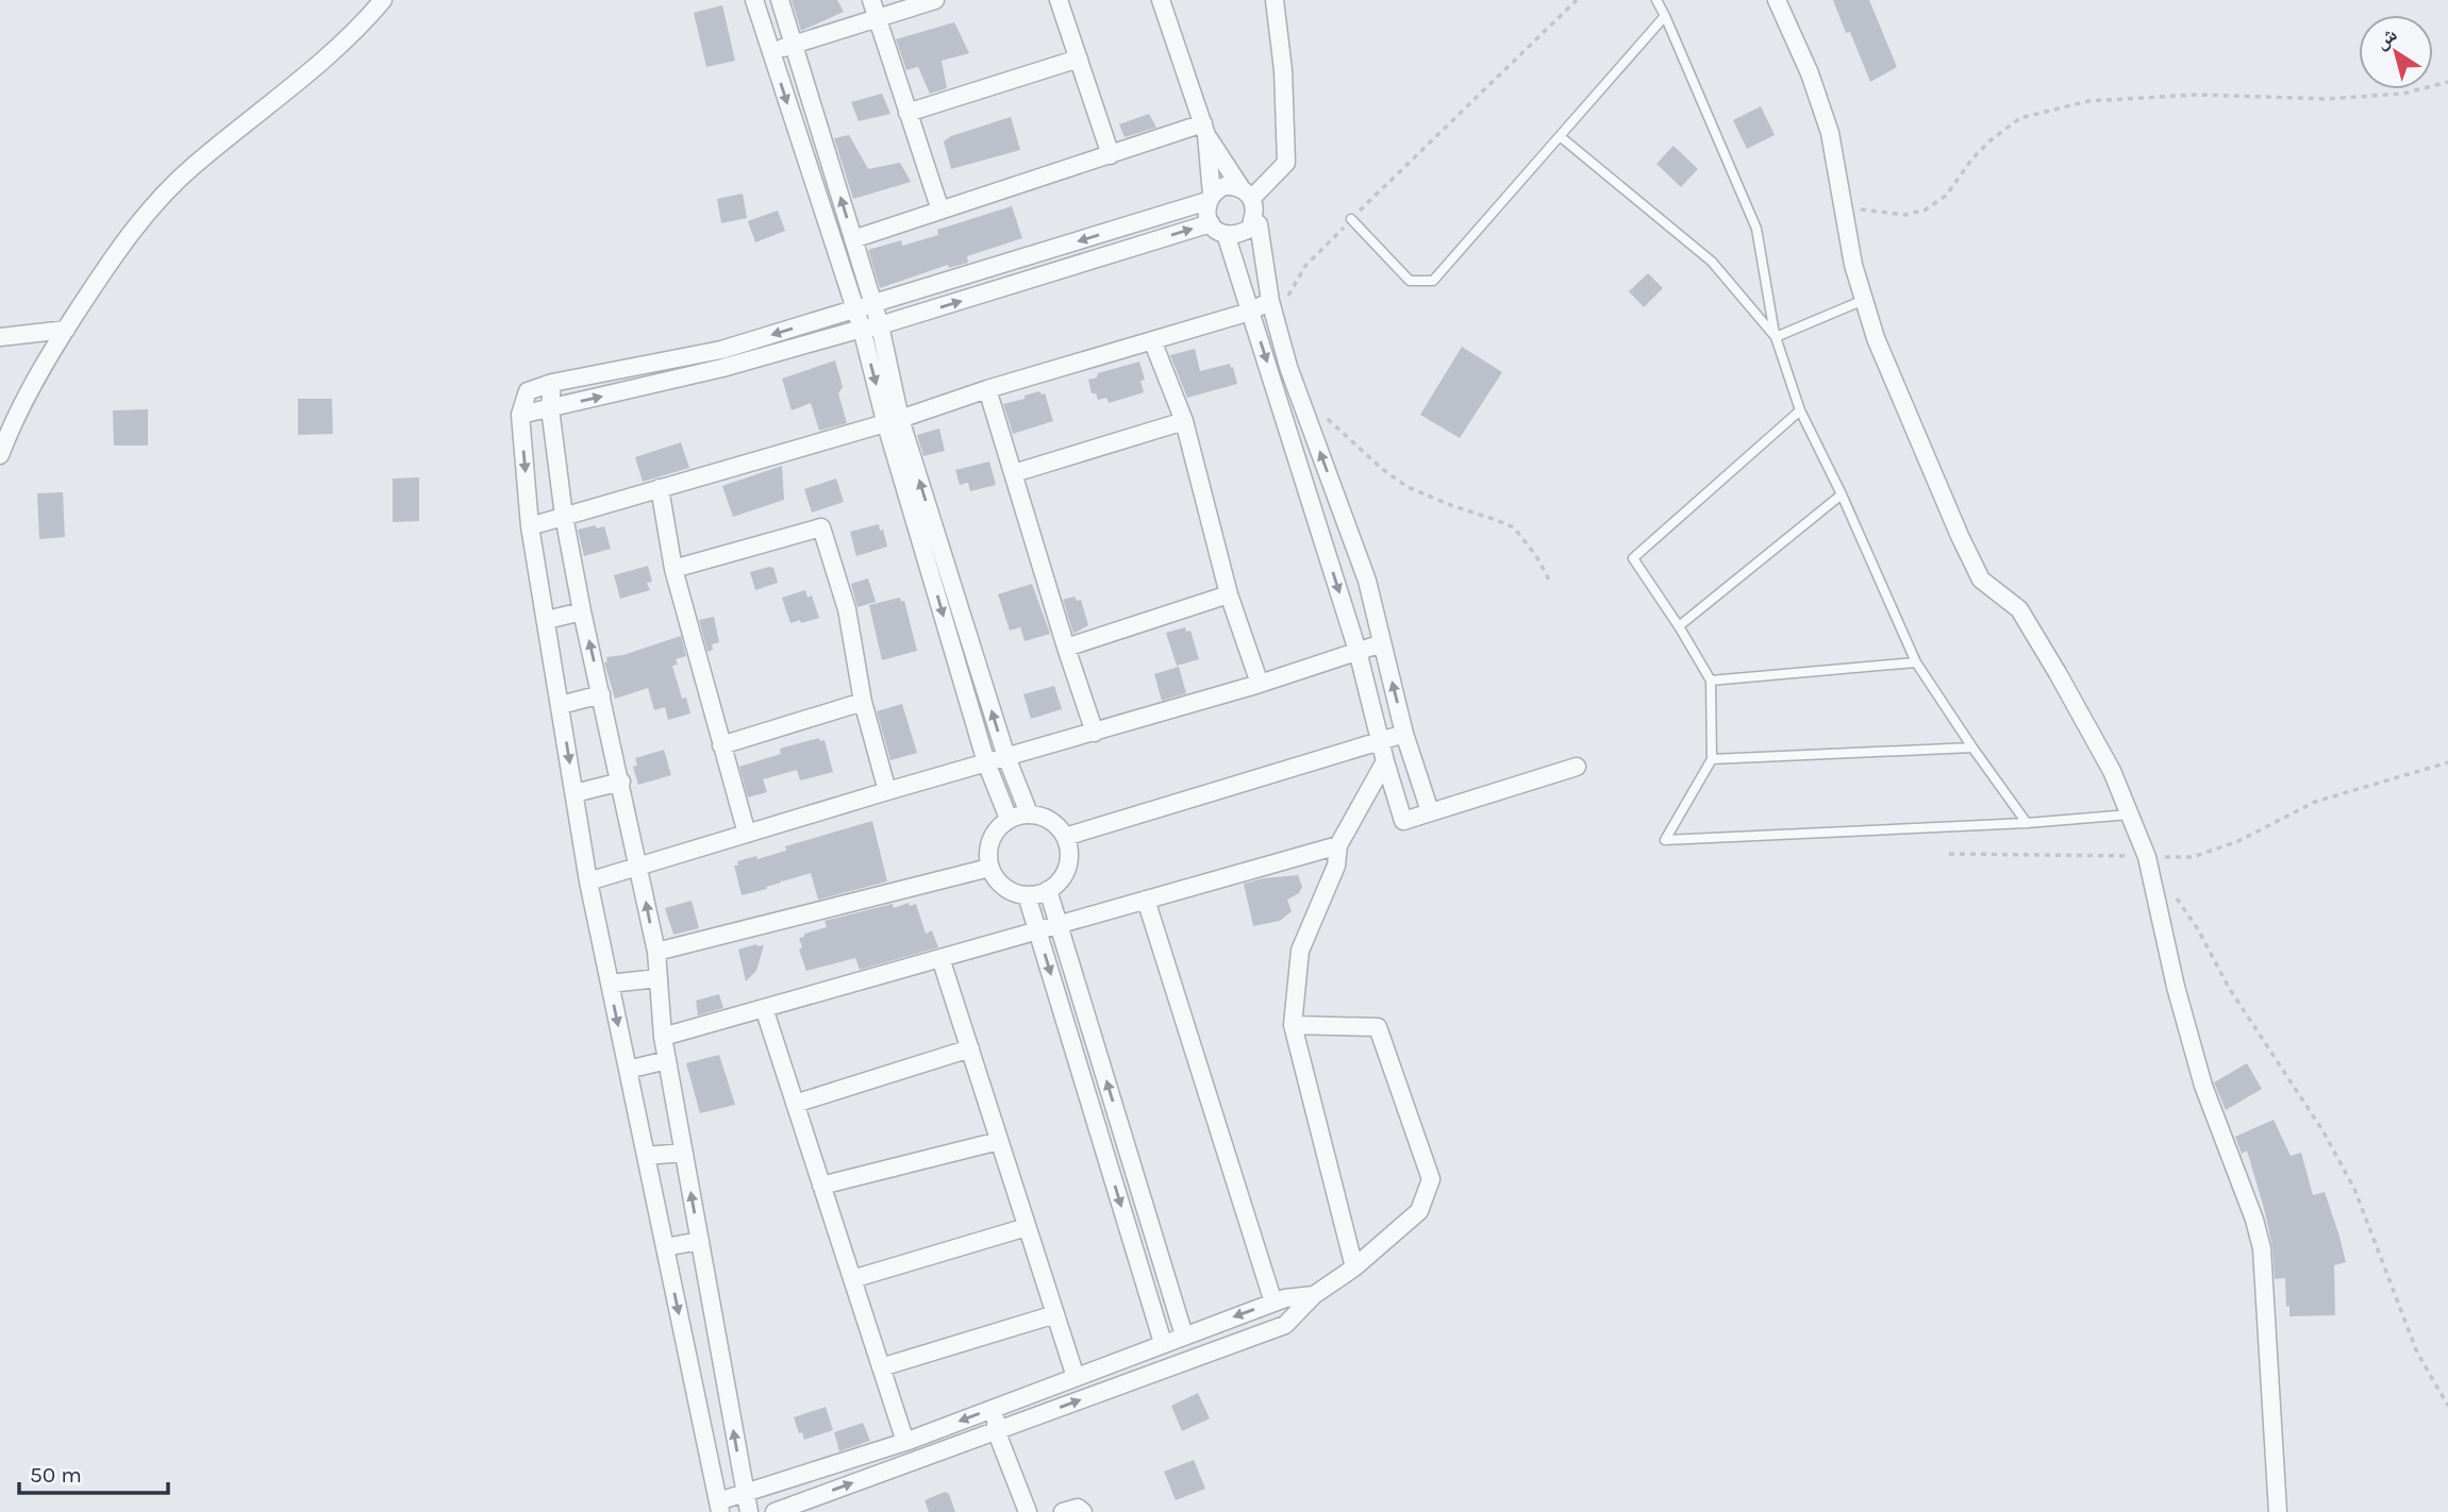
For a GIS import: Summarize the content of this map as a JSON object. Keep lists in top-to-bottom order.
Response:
{
  "scale_bar": "50 m",
  "north": "top left"
}
